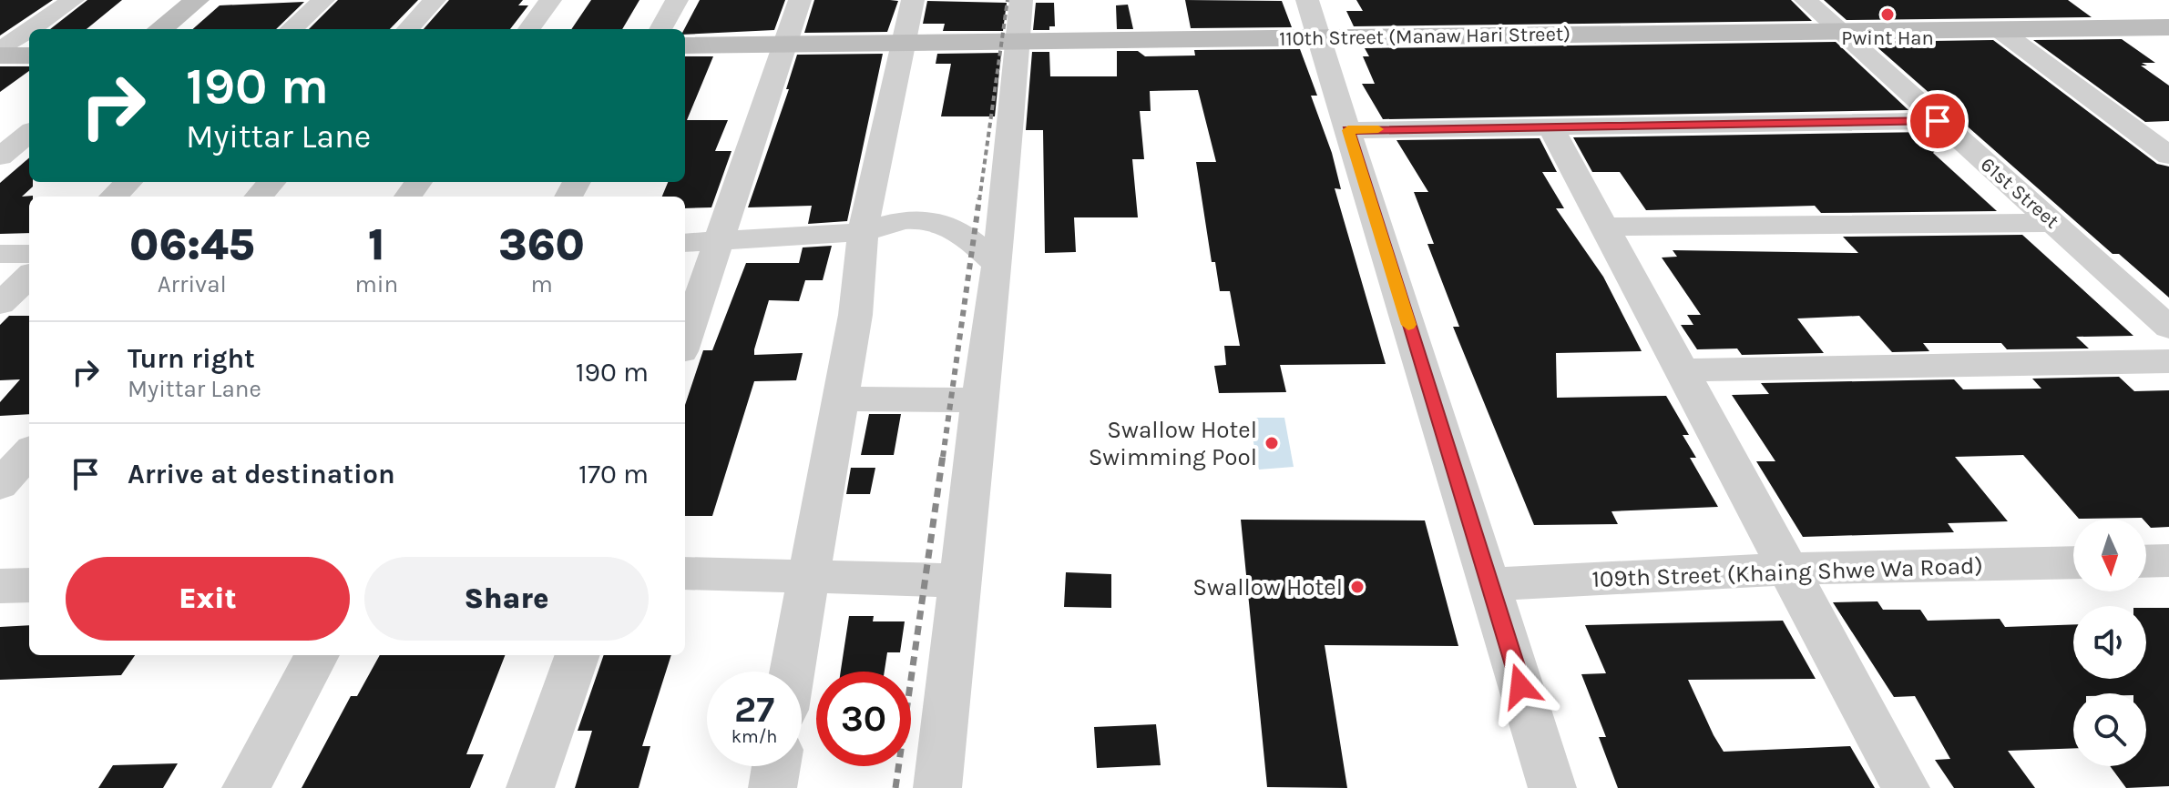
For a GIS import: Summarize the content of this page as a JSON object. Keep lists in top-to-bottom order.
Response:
{
  "streets": {
    "main road": ["110th Street (Manaw Hari Street)"],
    "street": ["61st Street", "109th Street (Khaing Shwe Wa Road)"]
  },
  "crossings": [
    ["110th Street (Manaw Hari Street)", "61st Street"]
  ],
  "places": ["Pwint Han", "Swallow Hotel Swimming Pool", "Swallow Hotel"],
  "north": "bottom",
  "page": {
    "turn": ["190 m", "Myittar Lane"],
    "eta": [
      "06:45",
      "Arrival",
      "1",
      "min",
      "360",
      "m"
    ],
    "list": [
      {
        "name": "Turn right",
        "note": "Myittar Lane",
        "value": "190 m"
      },
      {
        "name": "Arrive at destination",
        "value": "170 m"
      }
    ],
    "buttons": ["Exit", "Share"],
    "speed": "27 km/h",
    "limit": "30"
  }
}
